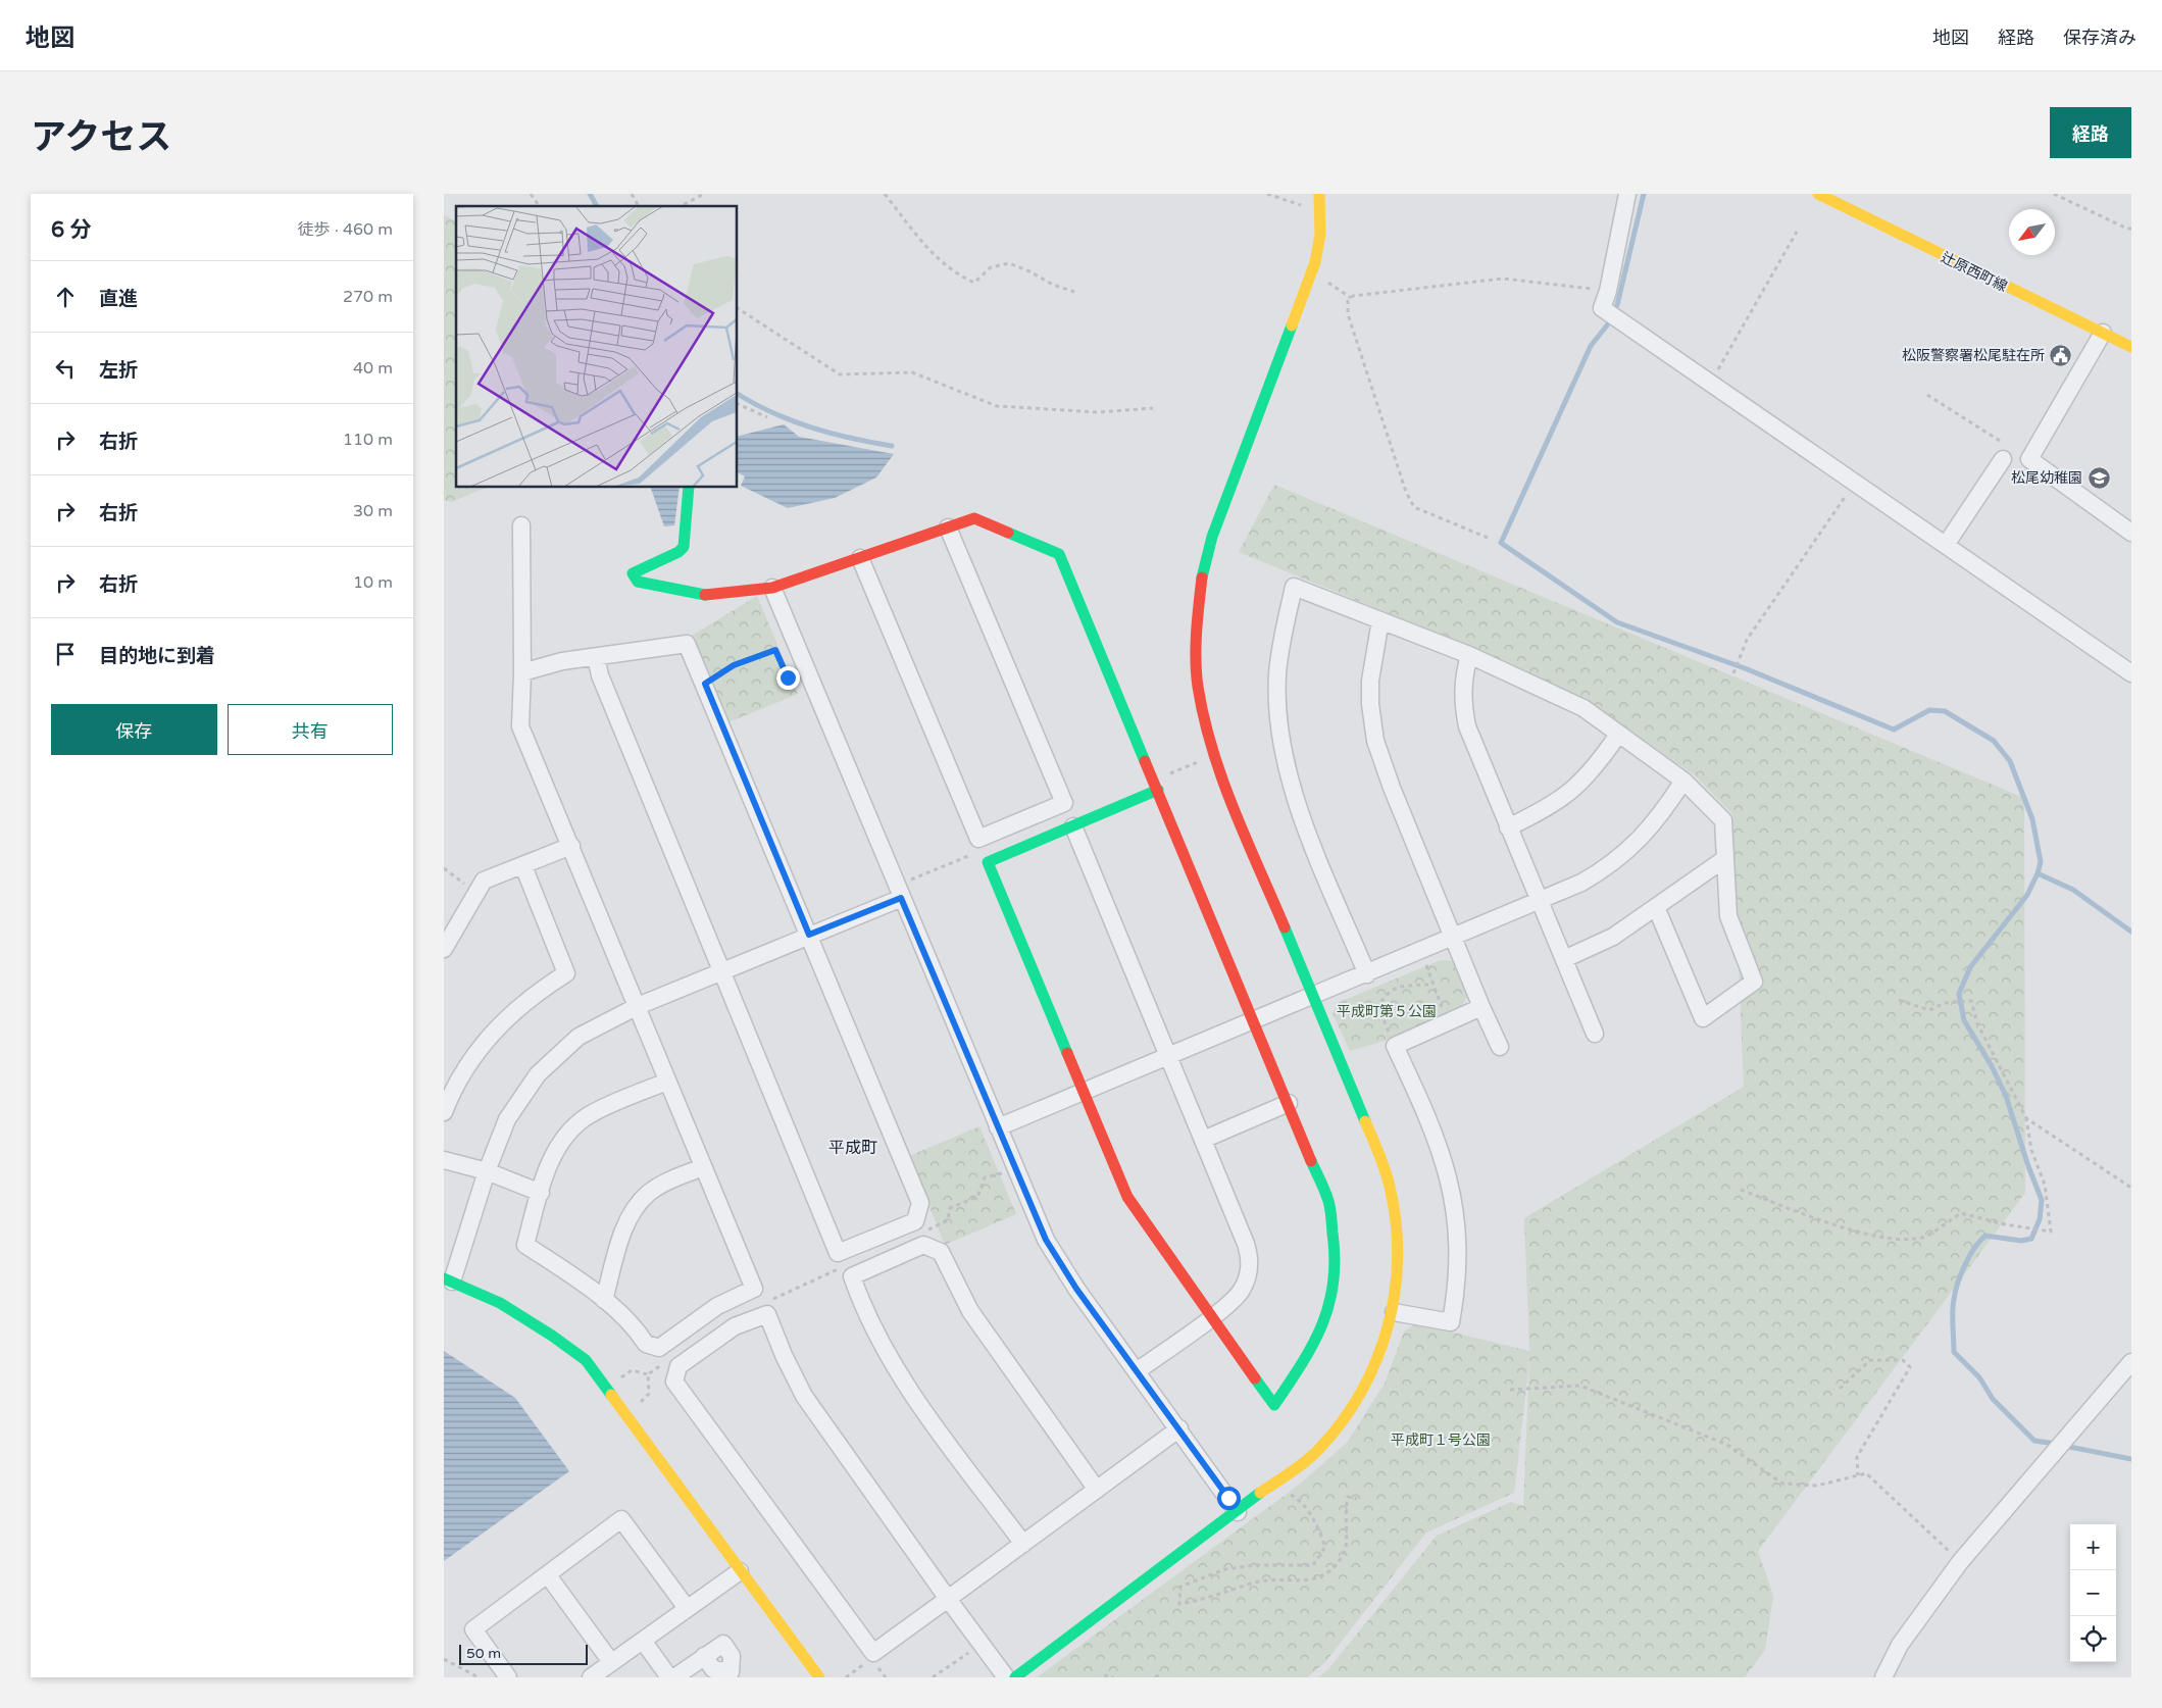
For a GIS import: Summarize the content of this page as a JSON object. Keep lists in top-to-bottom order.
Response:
{
  "streets": {
    "street": ["辻原西町線"]
  },
  "districts": ["平成町"],
  "parks": ["平成町第５公園", "平成町１号公園"],
  "places": {
    "public building": ["松阪警察署松尾駐在所"],
    "school or university": ["松尾幼稚園"]
  },
  "scale_bar": "50 m",
  "north": "bottom left",
  "page": {
    "header": "地図",
    "nav": ["地図", "経路", "保存済み"],
    "title": "アクセス",
    "buttons": [
      "経路",
      ["保存", "共有"]
    ],
    "heading": ["6 分", "徒歩 · 460 m"],
    "list": [
      ["直進", "270 m"],
      ["左折", "40 m"],
      ["右折", "110 m"],
      ["右折", "30 m"],
      ["右折", "10 m"],
      "目的地に到着"
    ],
    "map_buttons": ["+", "−"],
    "scale": "50 m"
  }
}
